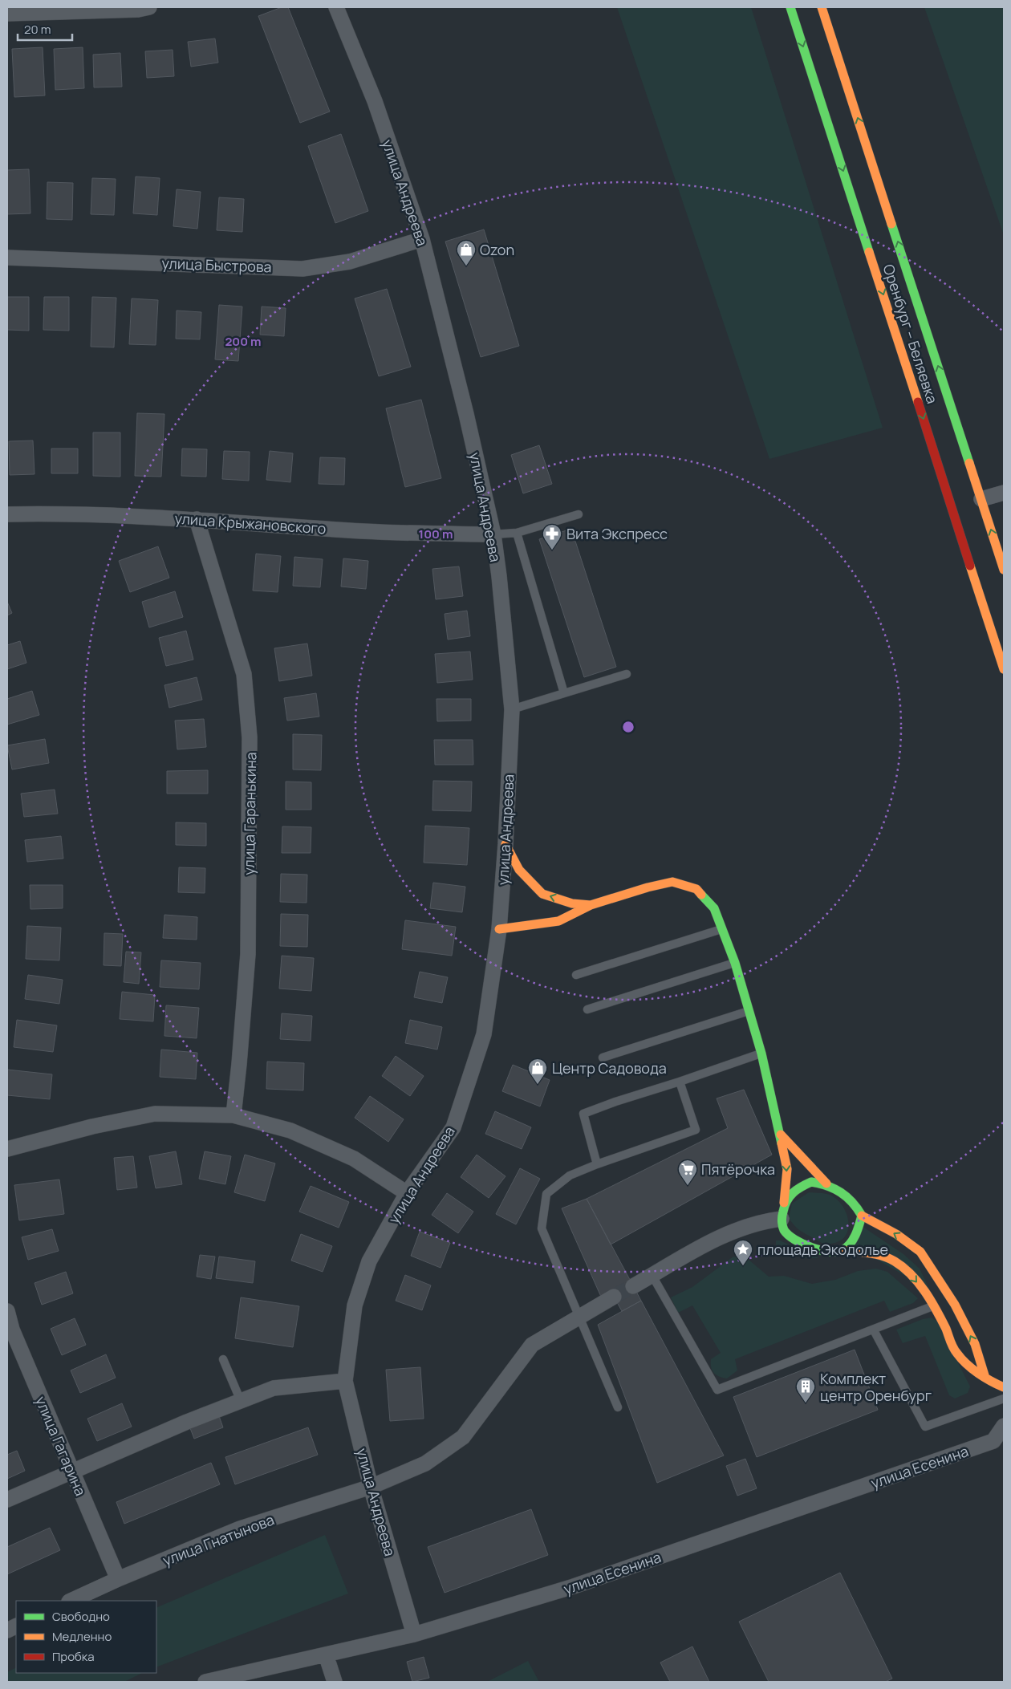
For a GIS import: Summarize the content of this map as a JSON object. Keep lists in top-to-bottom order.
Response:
{
  "streets": {
    "street": [
      "улица Андреева",
      "улица Быстрова",
      "Оренбург – Беляевка",
      "улица Крыжановского",
      "улица Гаранькина",
      "улица Гагарина",
      "улица Есенина",
      "улица Гнатынова"
    ]
  },
  "crossings": [
    ["улица Андреева", "улица Быстрова"],
    ["улица Андреева", "улица Крыжановского"],
    ["улица Андреева", "улица Есенина"],
    ["улица Андреева", "улица Гнатынова"],
    ["улица Крыжановского", "улица Гаранькина"],
    ["улица Гагарина", "улица Гнатынова"]
  ],
  "places": {
    "shop": ["Ozon", "Центр Садовода"],
    "pharmacy": ["Вита Экспресс"],
    "supermarket": ["Пятёрочка"],
    "place": ["площадь Экодолье"],
    "building": ["Комплект центр Оренбург"]
  },
  "legend": ["Свободно", "Медленно", "Пробка"],
  "scale_bar": "20 m",
  "rings": ["200 m", "100 m"]
}
